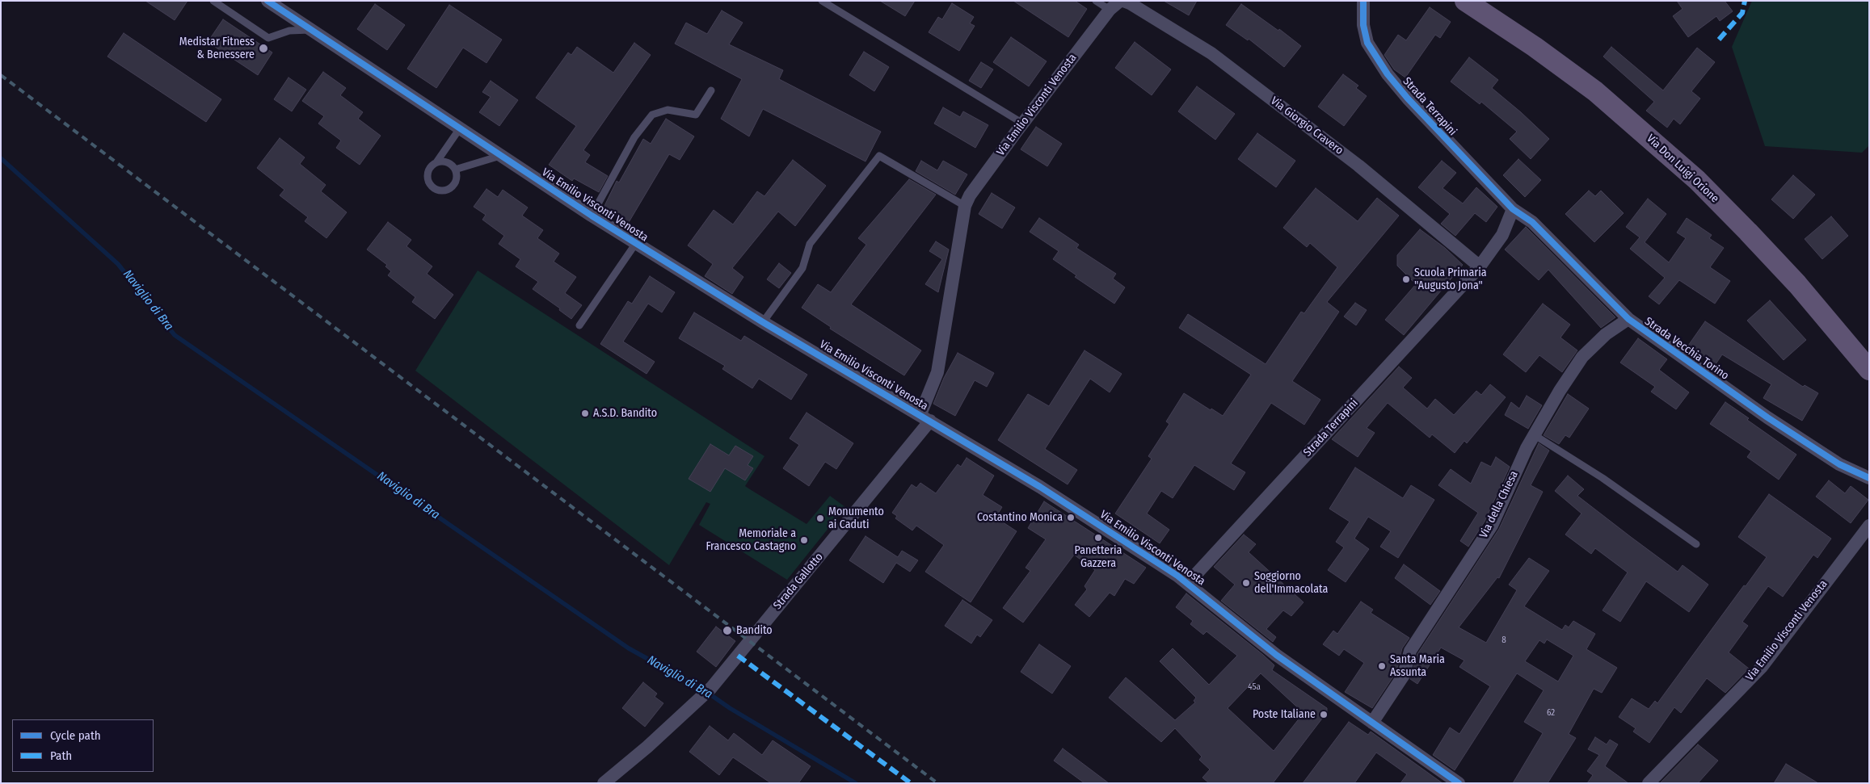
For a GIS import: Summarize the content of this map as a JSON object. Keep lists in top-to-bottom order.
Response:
{
  "streets": {
    "main road": ["Via Don Luigi Orione"],
    "street": [
      "Via Emilio Visconti Venosta",
      "Strada Terrapini",
      "Via Giorgio Cravero",
      "Strada Vecchia Torino",
      "Via della Chiesa",
      "Strada Gallotto"
    ]
  },
  "crossings": [
    ["Via Emilio Visconti Venosta", "Strada Terrapini"],
    ["Via Emilio Visconti Venosta", "Via della Chiesa"],
    ["Via Emilio Visconti Venosta", "Strada Gallotto"],
    ["Strada Terrapini", "Via Giorgio Cravero"],
    ["Strada Terrapini", "Strada Vecchia Torino"],
    ["Strada Vecchia Torino", "Via della Chiesa"]
  ],
  "water": ["Naviglio di Bra"],
  "places": [
    "Medistar Fitness & Benessere",
    "Scuola Primaria \"Augusto Jona\"",
    "A.S.D. Bandito",
    "Costantino Monica",
    "Monumento ai Caduti",
    "Panetteria Gazzera",
    "Memoriale a Francesco Castagno",
    "Soggiorno dell'Immacolata",
    "Bandito",
    "Santa Maria Assunta",
    "Poste Italiane"
  ],
  "house_numbers": ["8", "45a", "62"],
  "legend": ["Cycle path", "Path"]
}
